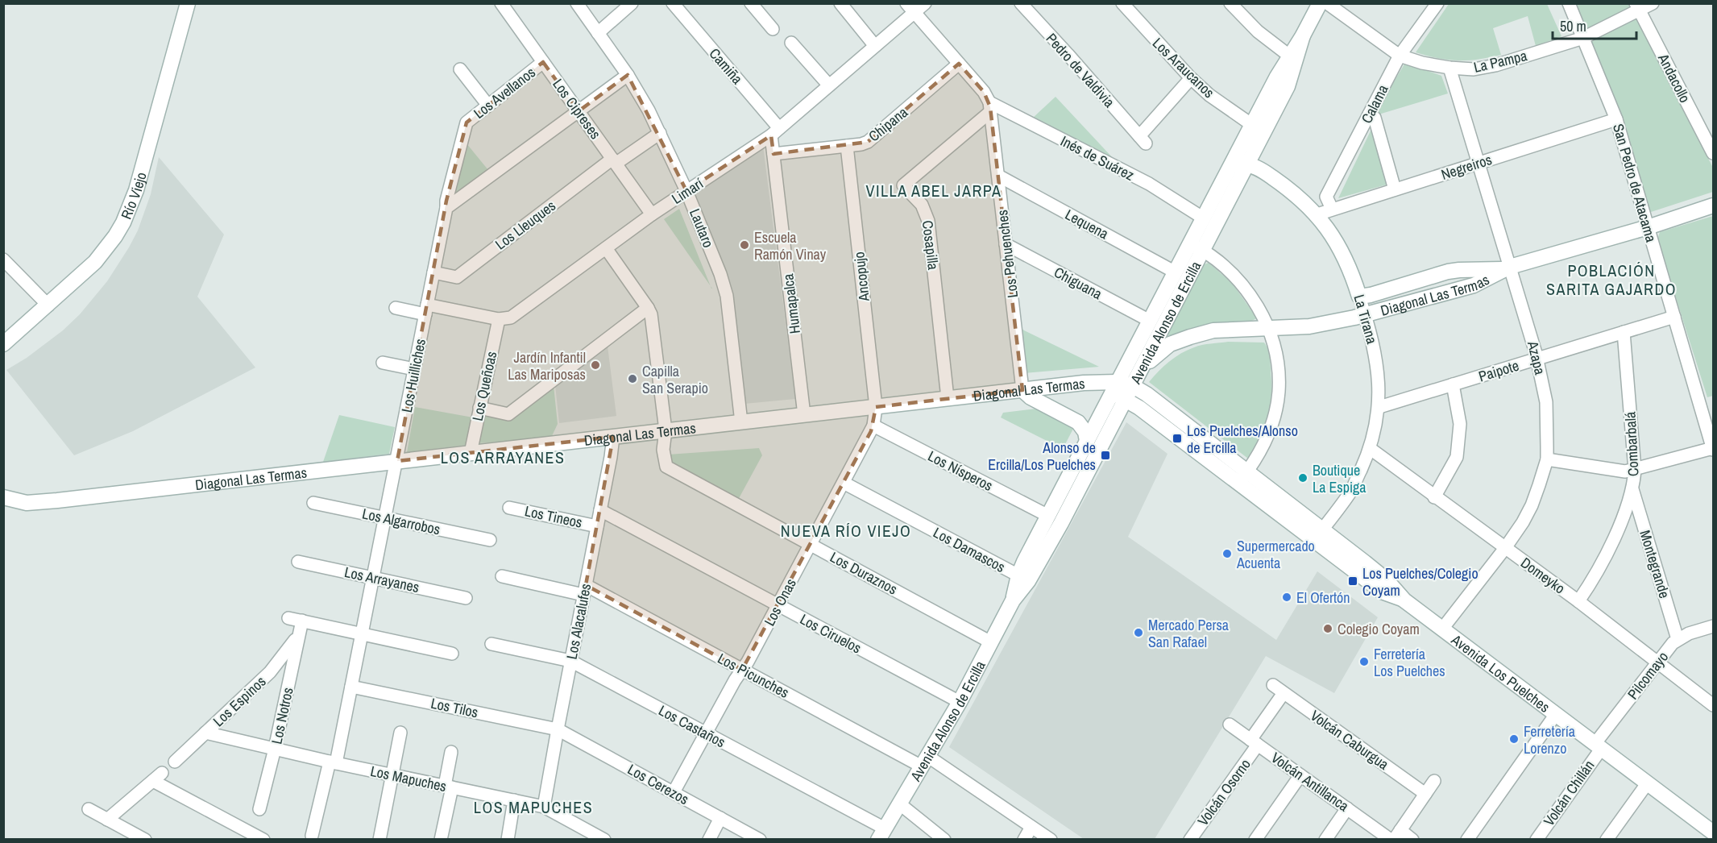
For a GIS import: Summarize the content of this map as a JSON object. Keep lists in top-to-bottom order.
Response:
{
  "streets": {
    "main road": [
      "Río Viejo",
      "Diagonal Las Termas",
      "La Tirana",
      "Avenida Alonso de Ercilla",
      "Avenida Los Puelches"
    ],
    "street": [
      "La Pampa",
      "Camiña",
      "Los Araucanos",
      "Pedro de Valdivia",
      "Andacollo",
      "Los Avellanos",
      "Calama",
      "Los Cipreses",
      "Chipana",
      "Inés de Suárez",
      "Negreiros",
      "San Pedro de Atacama",
      "Limarí",
      "Lequena",
      "Los Lleuques",
      "Lautaro",
      "Cosapilla",
      "Los Pehuenches",
      "Ancopujo",
      "Chiguana",
      "Humapalca",
      "Azapa",
      "Paipote",
      "Los Huilliches",
      "Los Queñoas",
      "Combarbalá",
      "Los Nísperos",
      "Los Tineos",
      "Los Algarrobos",
      "Los Damascos",
      "Montegrande",
      "Los Duraznos",
      "Domeyko",
      "Los Arrayanes",
      "Los Onas",
      "Los Alacalufes",
      "Los Ciruelos",
      "Los Picunches",
      "Pilcomayo",
      "Los Espinos",
      "Los Tilos",
      "Los Notros",
      "Los Castaños",
      "Volcán Caburgua",
      "Los Mapuches",
      "Volcán Antillanca",
      "Los Cerezos",
      "Volcán Osorno",
      "Volcán Chillán"
    ]
  },
  "crossings": [
    ["La Pampa", "Andacollo"],
    ["La Pampa", "Calama"],
    ["La Pampa", "San Pedro de Atacama"],
    ["La Pampa", "Azapa"],
    ["Camiña", "Limarí"],
    ["Camiña", "Humapalca"],
    ["Los Araucanos", "Pedro de Valdivia"],
    ["Los Araucanos", "Avenida Alonso de Ercilla"],
    ["Los Avellanos", "Los Cipreses"],
    ["Los Avellanos", "Los Huilliches"],
    ["Calama", "Negreiros"],
    ["Los Cipreses", "Limarí"],
    ["Los Cipreses", "Los Lleuques"],
    ["Chipana", "Los Pehuenches"],
    ["Chipana", "Ancopujo"],
    ["Chipana", "Humapalca"],
    ["Inés de Suárez", "Cosapilla"],
    ["Inés de Suárez", "Los Pehuenches"],
    ["Inés de Suárez", "Avenida Alonso de Ercilla"],
    ["Negreiros", "San Pedro de Atacama"],
    ["Negreiros", "La Tirana"],
    ["Negreiros", "Azapa"],
    ["San Pedro de Atacama", "Diagonal Las Termas"],
    ["San Pedro de Atacama", "Paipote"],
    ["Limarí", "Lautaro"],
    ["Limarí", "Los Pehuenches"],
    ["Limarí", "Humapalca"],
    ["Limarí", "Los Queñoas"],
    ["Lequena", "Los Pehuenches"],
    ["Lequena", "Avenida Alonso de Ercilla"],
    ["Los Lleuques", "Lautaro"],
    ["Los Lleuques", "Los Huilliches"],
    ["Lautaro", "Diagonal Las Termas"],
    ["Cosapilla", "Los Pehuenches"],
    ["Cosapilla", "Diagonal Las Termas"],
    ["Los Pehuenches", "Chiguana"],
    ["Los Pehuenches", "Diagonal Las Termas"],
    ["Ancopujo", "Diagonal Las Termas"],
    ["Ancopujo", "Los Onas"],
    ["Chiguana", "Avenida Alonso de Ercilla"],
    ["Diagonal Las Termas", "Humapalca"],
    ["Diagonal Las Termas", "La Tirana"],
    ["Diagonal Las Termas", "Avenida Alonso de Ercilla"],
    ["Diagonal Las Termas", "Azapa"],
    ["Diagonal Las Termas", "Los Huilliches"],
    ["Diagonal Las Termas", "Los Queñoas"],
    ["Diagonal Las Termas", "Los Duraznos"],
    ["Diagonal Las Termas", "Los Onas"],
    ["Diagonal Las Termas", "Los Alacalufes"],
    ["Diagonal Las Termas", "Avenida Los Puelches"],
    ["La Tirana", "Avenida Alonso de Ercilla"],
    ["La Tirana", "Paipote"],
    ["La Tirana", "Domeyko"],
    ["La Tirana", "Avenida Los Puelches"],
    ["Avenida Alonso de Ercilla", "Los Nísperos"],
    ["Avenida Alonso de Ercilla", "Los Damascos"],
    ["Avenida Alonso de Ercilla", "Los Duraznos"],
    ["Avenida Alonso de Ercilla", "Los Ciruelos"],
    ["Avenida Alonso de Ercilla", "Avenida Los Puelches"],
    ["Avenida Alonso de Ercilla", "Los Picunches"],
    ["Avenida Alonso de Ercilla", "Los Castaños"],
    ["Azapa", "Paipote"],
    ["Azapa", "Domeyko"],
    ["Azapa", "Avenida Los Puelches"],
    ["Paipote", "Combarbalá"],
    ["Los Huilliches", "Los Algarrobos"],
    ["Los Huilliches", "Los Arrayanes"],
    ["Los Huilliches", "Los Tilos"],
    ["Los Huilliches", "Los Mapuches"],
    ["Combarbalá", "Montegrande"],
    ["Combarbalá", "Domeyko"],
    ["Los Nísperos", "Los Onas"],
    ["Los Tineos", "Los Alacalufes"],
    ["Los Damascos", "Los Onas"],
    ["Montegrande", "Pilcomayo"],
    ["Los Duraznos", "Los Onas"],
    ["Domeyko", "Pilcomayo"],
    ["Los Onas", "Los Ciruelos"],
    ["Los Onas", "Los Picunches"],
    ["Los Onas", "Los Castaños"],
    ["Los Onas", "Los Cerezos"],
    ["Los Alacalufes", "Los Ciruelos"],
    ["Los Alacalufes", "Los Picunches"],
    ["Los Alacalufes", "Los Tilos"],
    ["Los Alacalufes", "Los Castaños"],
    ["Los Alacalufes", "Los Mapuches"],
    ["Los Alacalufes", "Los Cerezos"],
    ["Avenida Los Puelches", "Pilcomayo"],
    ["Avenida Los Puelches", "Volcán Chillán"],
    ["Pilcomayo", "Volcán Chillán"],
    ["Los Espinos", "Los Notros"],
    ["Los Espinos", "Los Mapuches"],
    ["Los Tilos", "Los Cerezos"],
    ["Los Notros", "Los Mapuches"],
    ["Volcán Caburgua", "Volcán Osorno"],
    ["Volcán Antillanca", "Volcán Osorno"]
  ],
  "districts": [
    "VILLA ABEL JARPA",
    "POBLACIÓN SARITA GAJARDO",
    "LOS ARRAYANES",
    "NUEVA RÍO VIEJO",
    "LOS MAPUCHES"
  ],
  "places": {
    "other": [
      "Escuela Ramón Vinay",
      "Jardín Infantil Las Mariposas",
      "Capilla San Serapio",
      "Boutique La Espiga",
      "Supermercado Acuenta",
      "El Ofertón",
      "Colegio Coyam",
      "Mercado Persa San Rafael",
      "Ferretería Los Puelches",
      "Ferretería Lorenzo"
    ],
    "transit": ["Los Puelches/Alonso de Ercilla", "Alonso de Ercilla/Los Puelches", "Los Puelches/Colegio Coyam"]
  },
  "scale_bar": "50 m"
}
